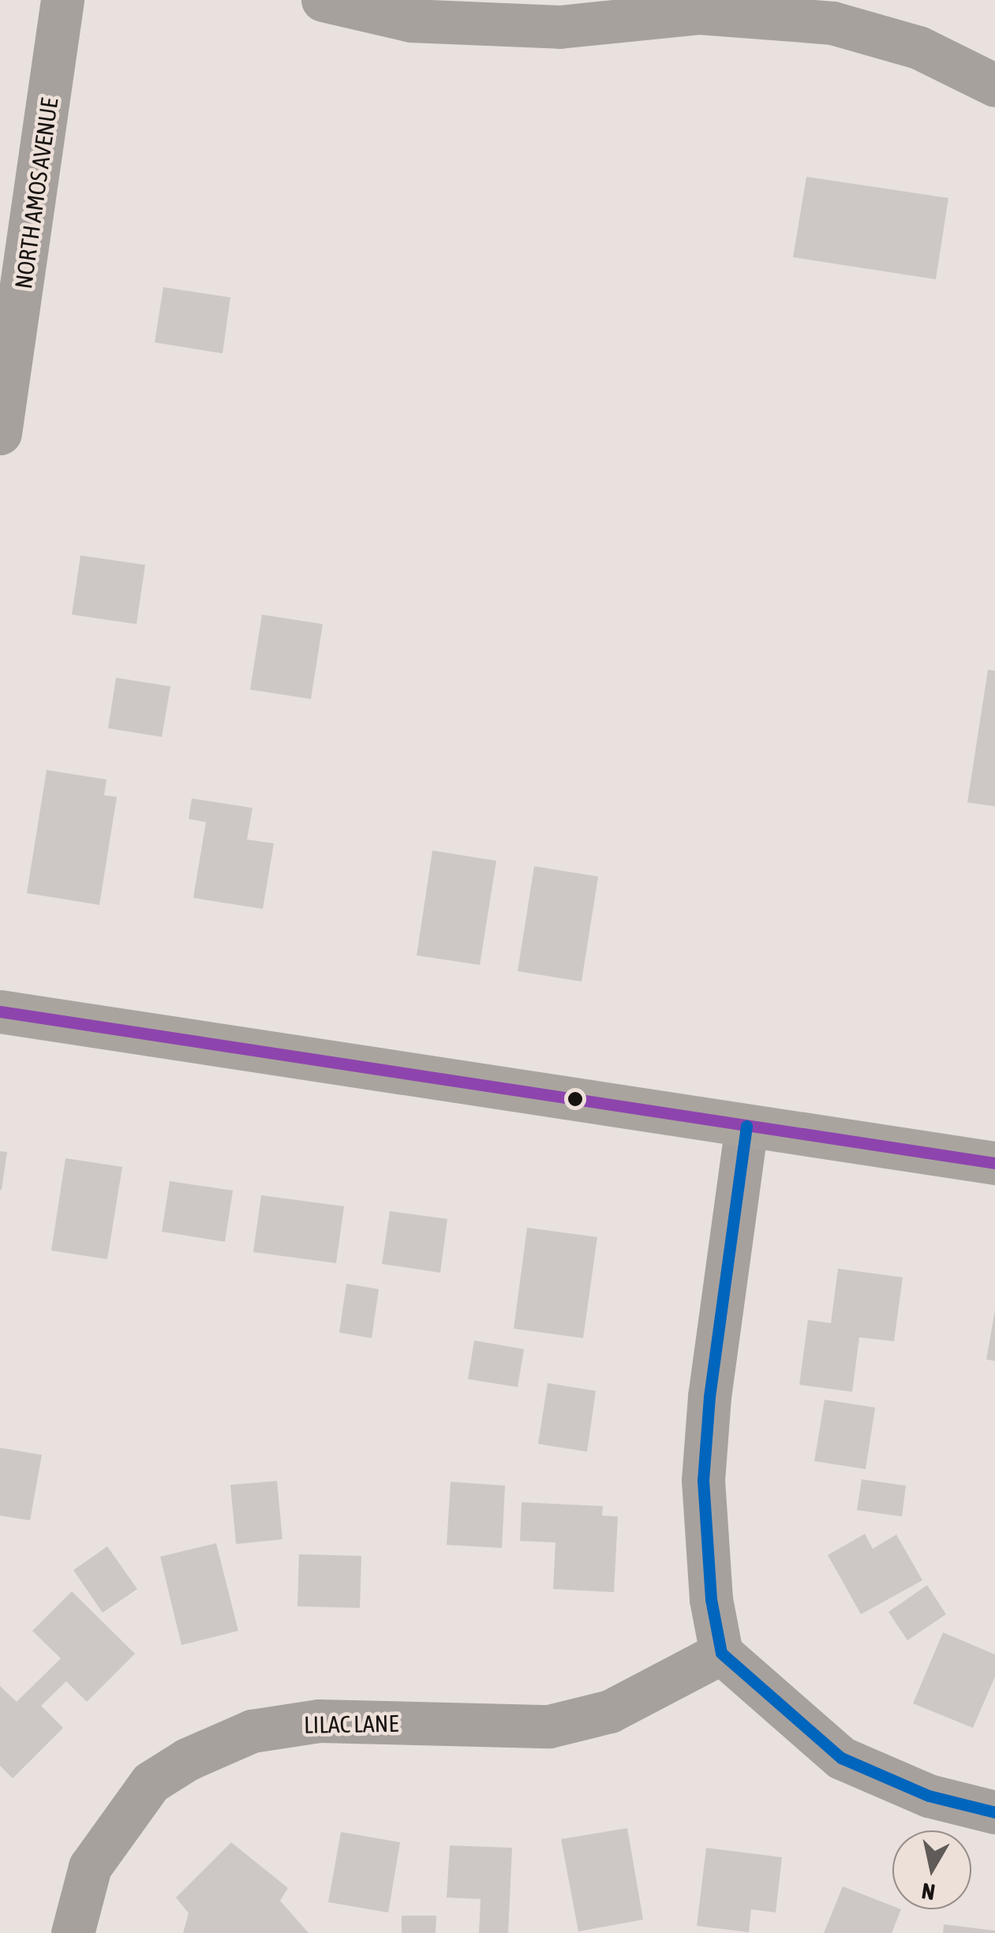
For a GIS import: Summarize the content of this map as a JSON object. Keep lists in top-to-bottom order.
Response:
{
  "streets": {
    "street": ["NORTH AMOS AVENUE", "LILAC LANE"]
  },
  "north": "bottom"
}
